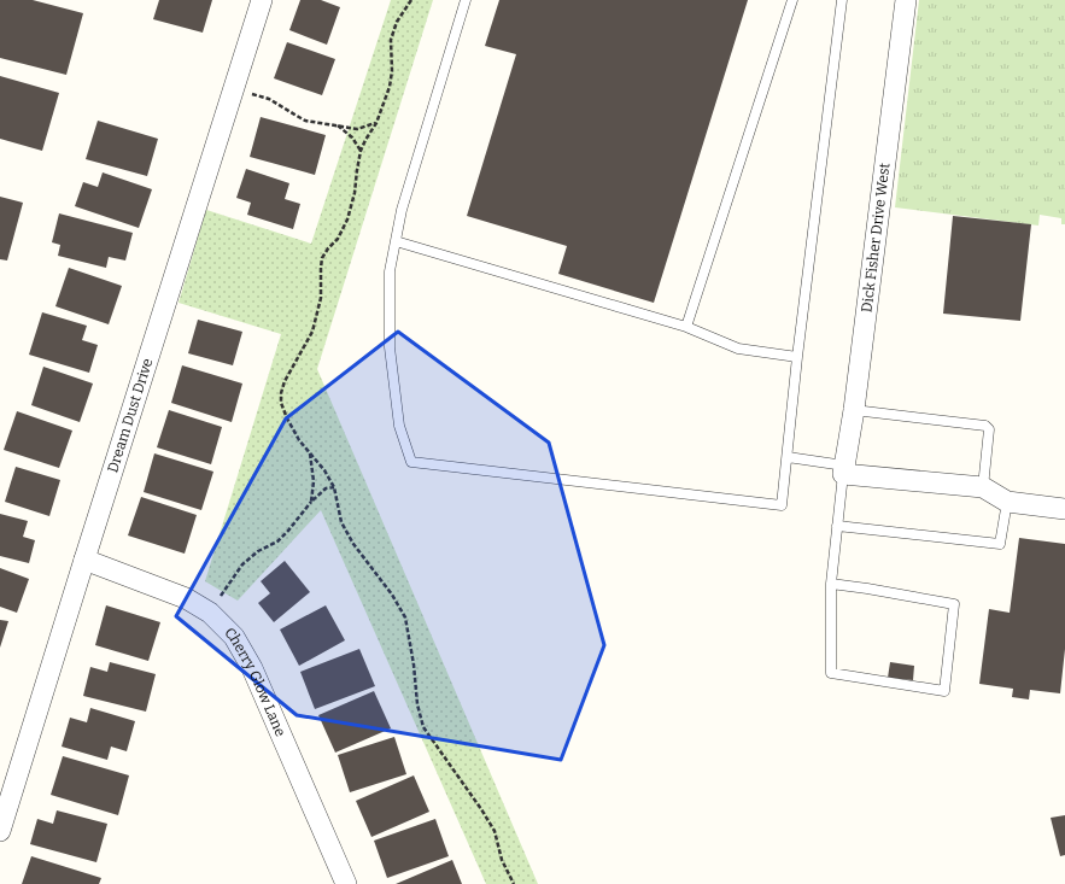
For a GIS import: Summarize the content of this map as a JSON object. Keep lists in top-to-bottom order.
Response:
{
  "streets": {
    "street": ["Dick Fisher Drive West", "Dream Dust Drive", "Cherry Glow Lane"]
  },
  "crossings": [
    ["Dream Dust Drive", "Cherry Glow Lane"]
  ]
}
